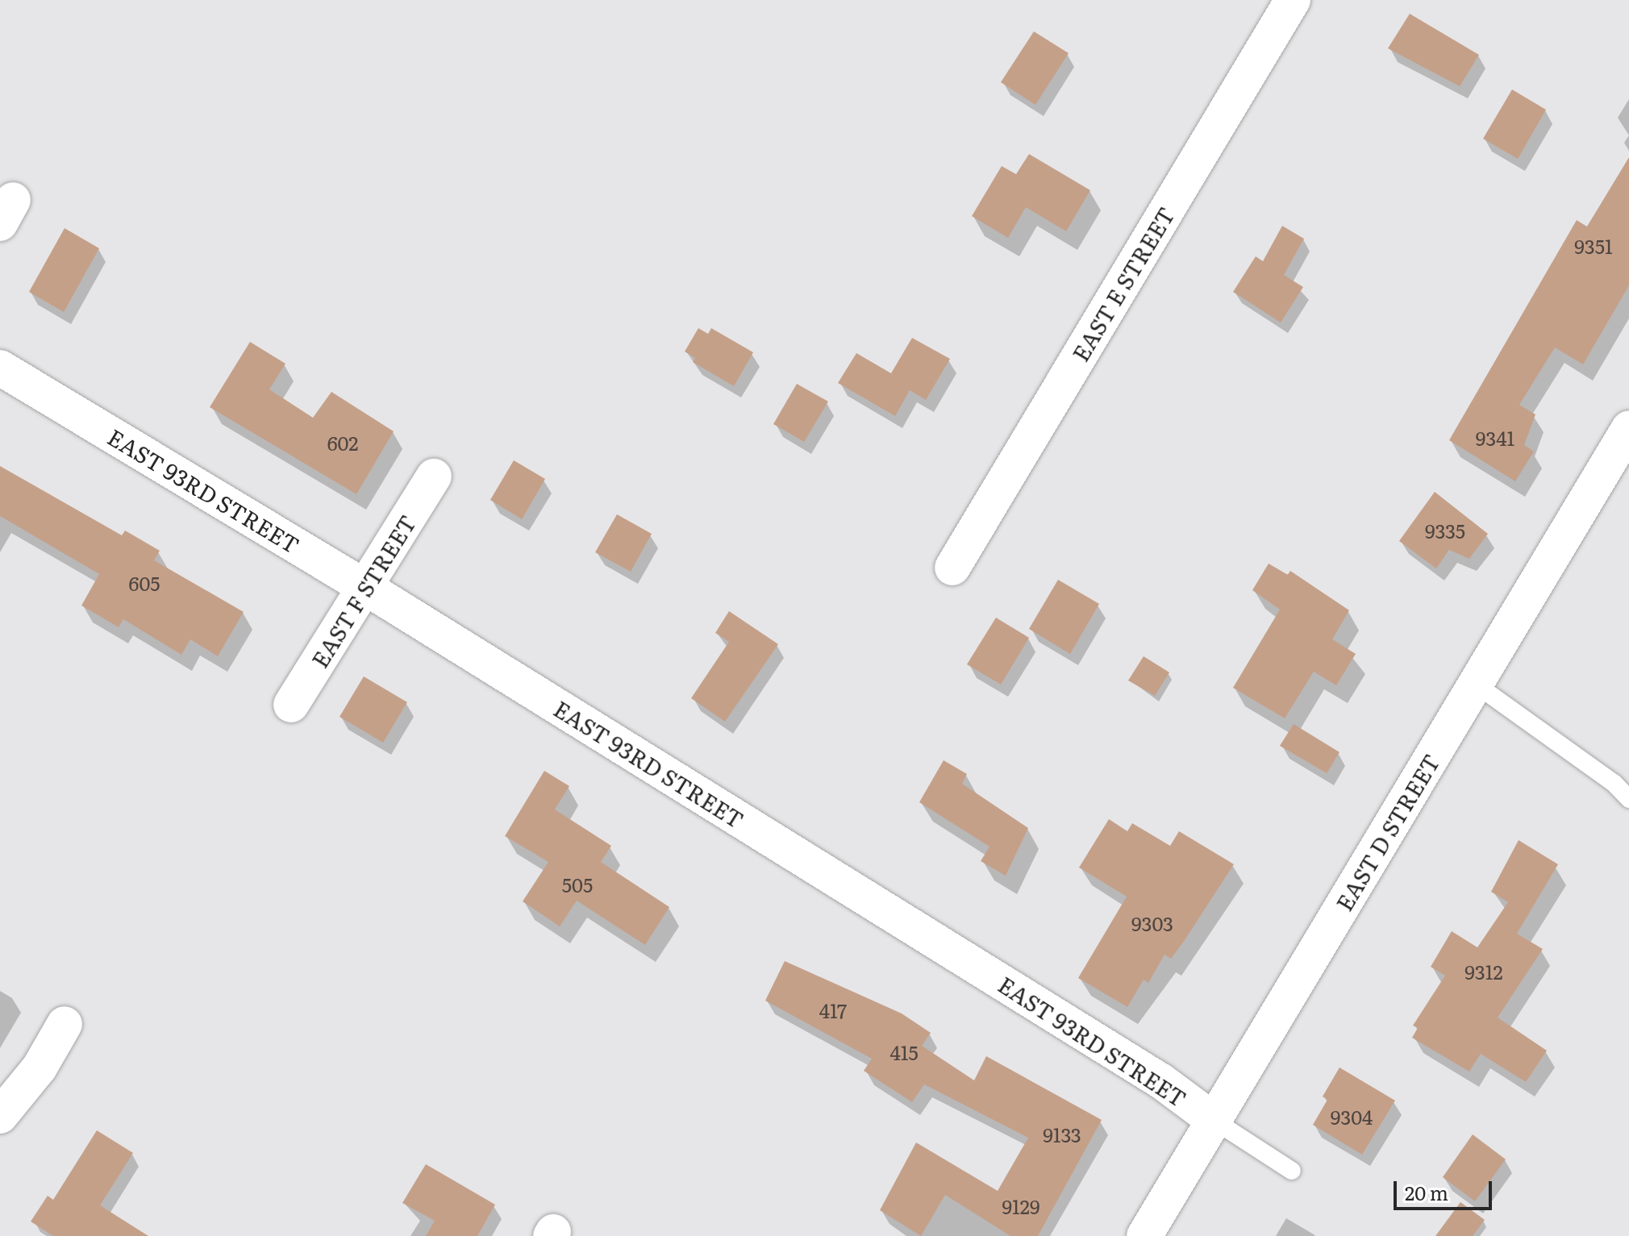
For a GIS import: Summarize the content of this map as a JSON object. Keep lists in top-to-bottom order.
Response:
{
  "streets": {
    "street": [
      "EAST E STREET",
      "EAST 93RD STREET",
      "EAST F STREET",
      "EAST D STREET"
    ]
  },
  "crossings": [
    ["EAST 93RD STREET", "EAST F STREET"],
    ["EAST 93RD STREET", "EAST D STREET"]
  ],
  "house_numbers": [
    "9351",
    "9341",
    "602",
    "9335",
    "605",
    "505",
    "9303",
    "9312",
    "417",
    "415",
    "9304",
    "9133",
    "9129"
  ],
  "scale_bar": "20 m"
}
